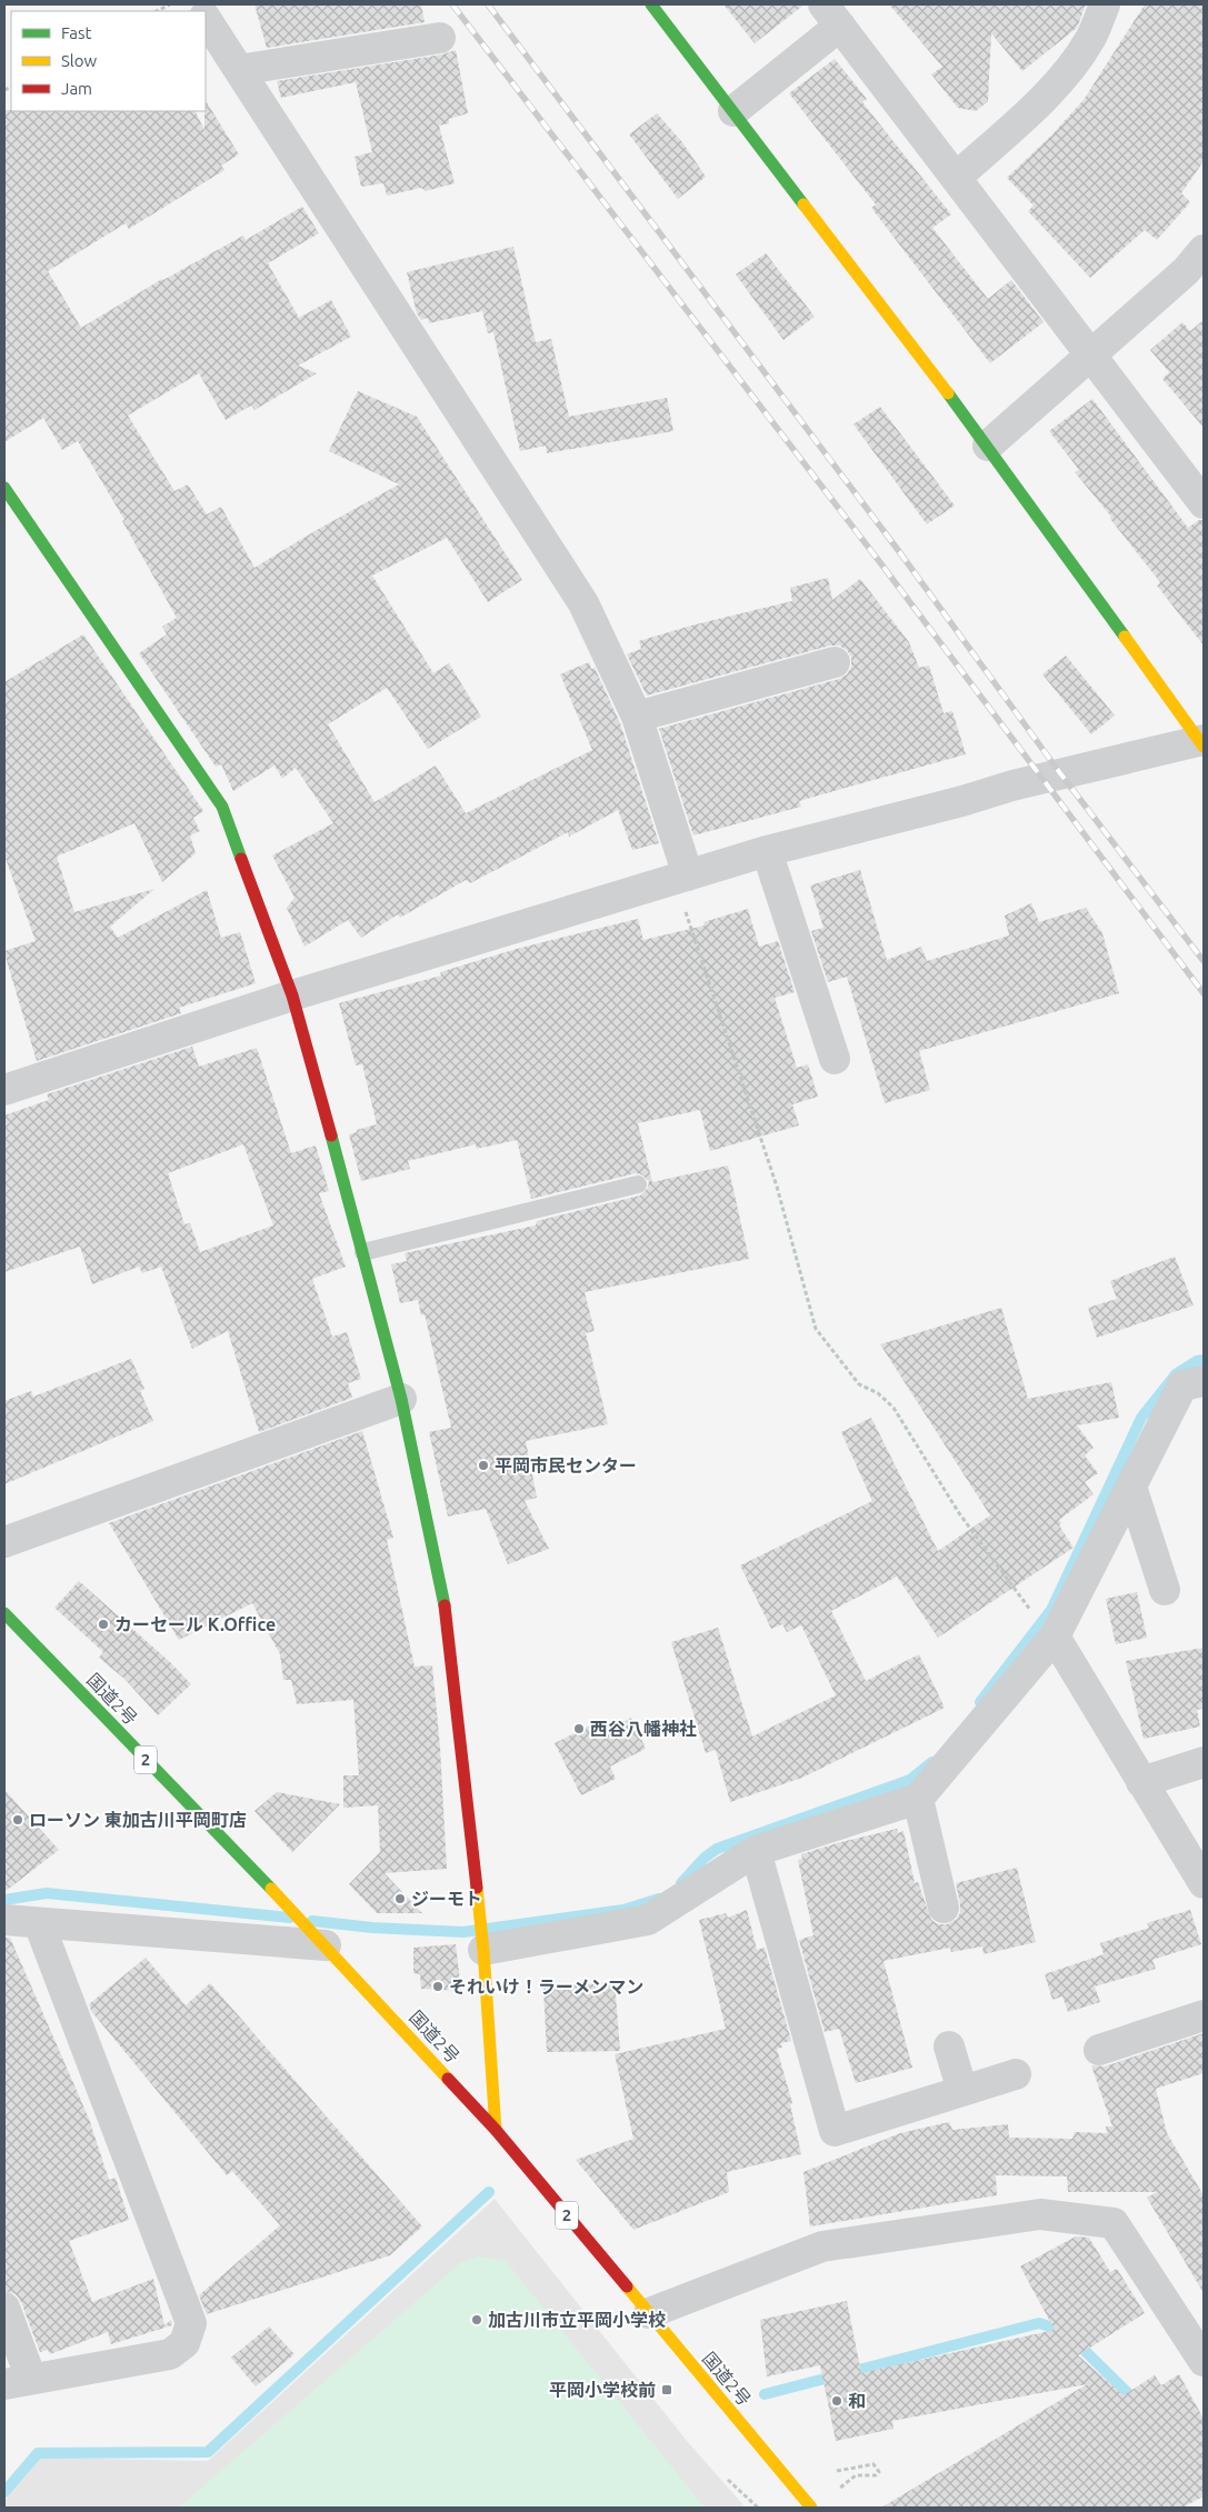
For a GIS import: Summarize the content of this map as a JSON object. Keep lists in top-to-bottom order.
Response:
{
  "streets": {
    "main road": ["国道2号", "2"]
  },
  "places": {
    "other": [
      "平岡市民センター",
      "カーセール K.Office",
      "西谷八幡神社",
      "ローソン 東加古川平岡町店",
      "ジーモト",
      "それいけ！ラーメンマン",
      "加古川市立平岡小学校",
      "和"
    ],
    "transit": ["平岡小学校前"]
  },
  "legend": ["Fast", "Slow", "Jam"]
}
